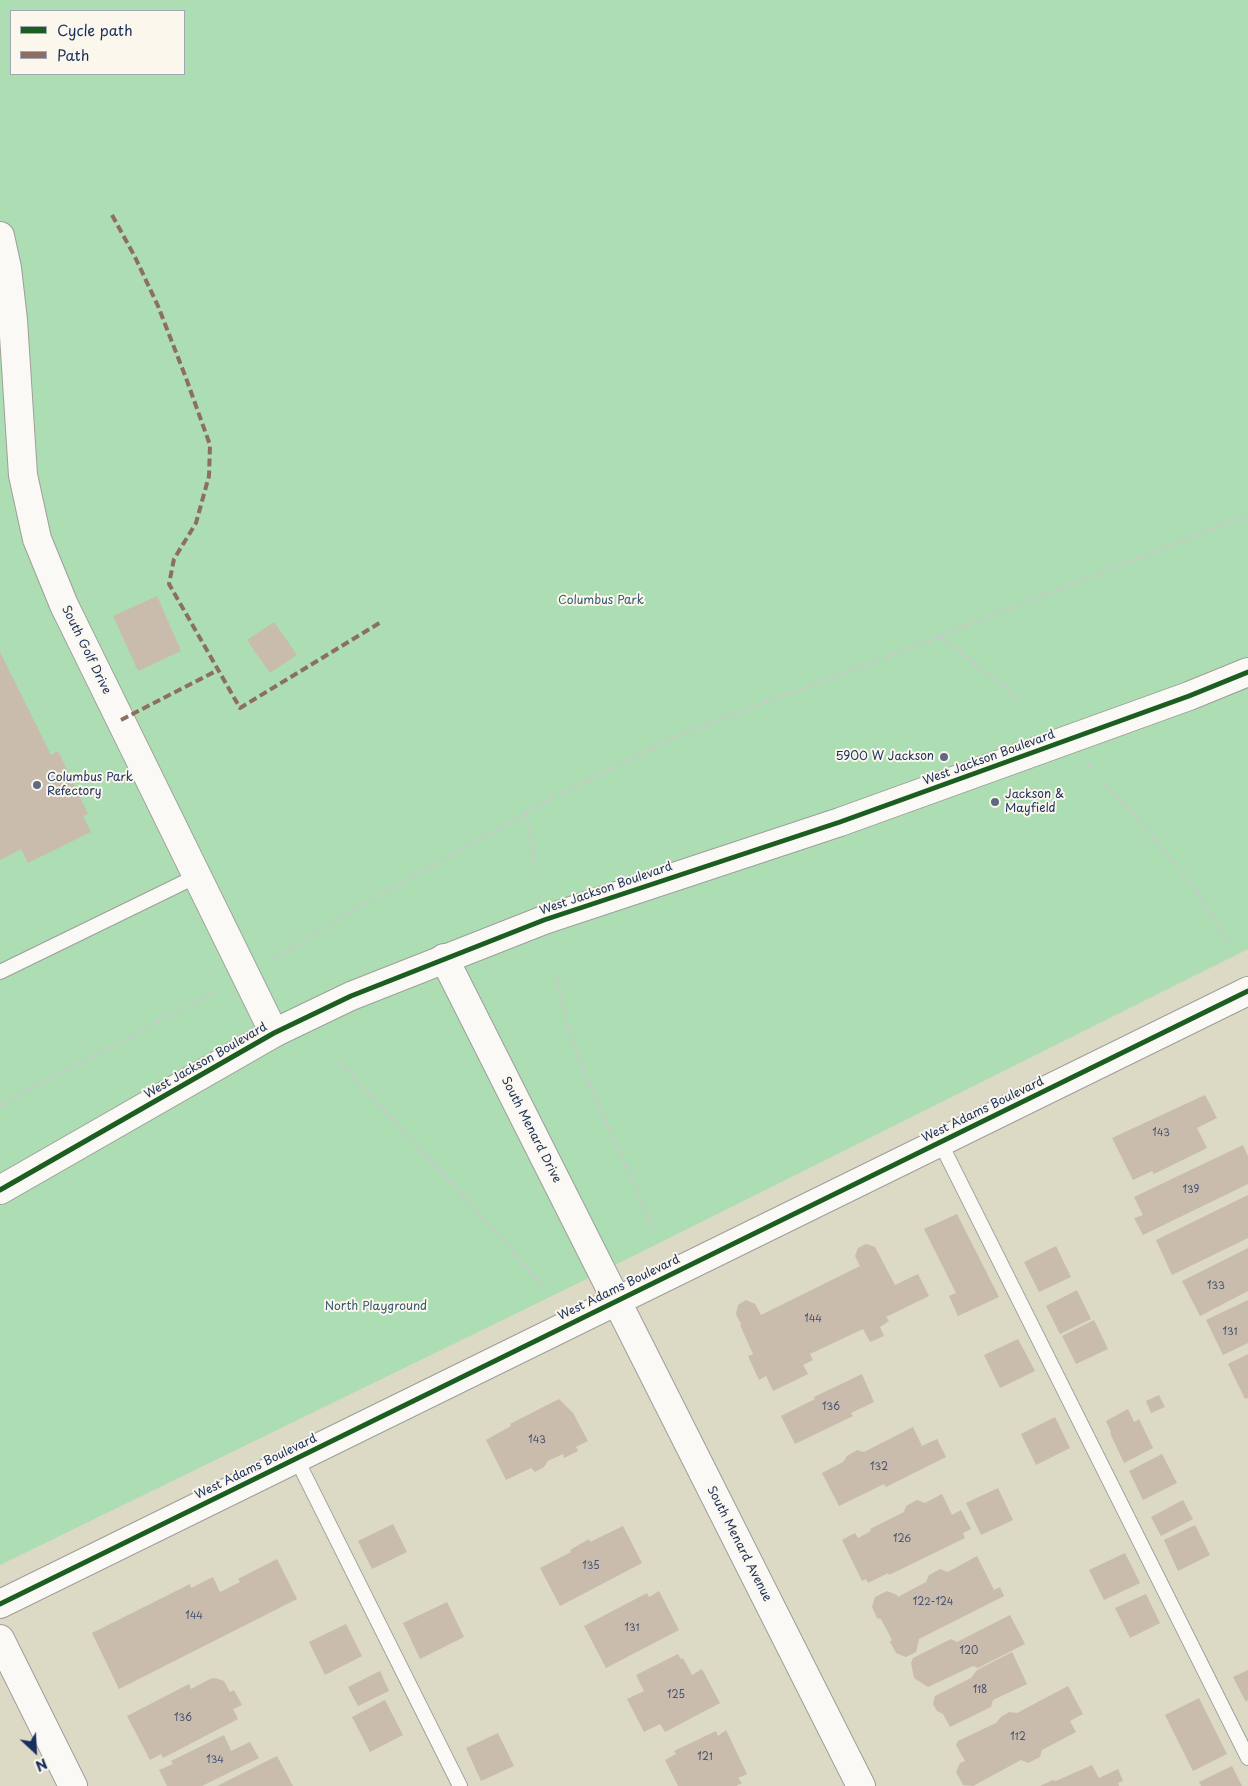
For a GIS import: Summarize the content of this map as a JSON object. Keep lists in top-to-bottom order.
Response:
{
  "streets": {
    "street": [
      "South Golf Drive",
      "West Jackson Boulevard",
      "West Adams Boulevard",
      "South Menard Drive",
      "South Menard Avenue"
    ]
  },
  "crossings": [
    ["South Golf Drive", "West Jackson Boulevard"],
    ["West Jackson Boulevard", "South Menard Drive"],
    ["West Adams Boulevard", "South Menard Drive"],
    ["West Adams Boulevard", "South Menard Avenue"],
    ["South Menard Drive", "South Menard Avenue"]
  ],
  "parks": ["Columbus Park", "North Playground"],
  "places": ["5900 W Jackson", "Columbus Park Refectory", "Jackson & Mayfield"],
  "house_numbers": [
    "143",
    "139",
    "133",
    "144",
    "131",
    "136",
    "143",
    "132",
    "126",
    "135",
    "122-124",
    "144",
    "131",
    "120",
    "118",
    "125",
    "136",
    "112",
    "121",
    "134"
  ],
  "legend": ["Cycle path", "Path"],
  "north": "bottom right"
}
